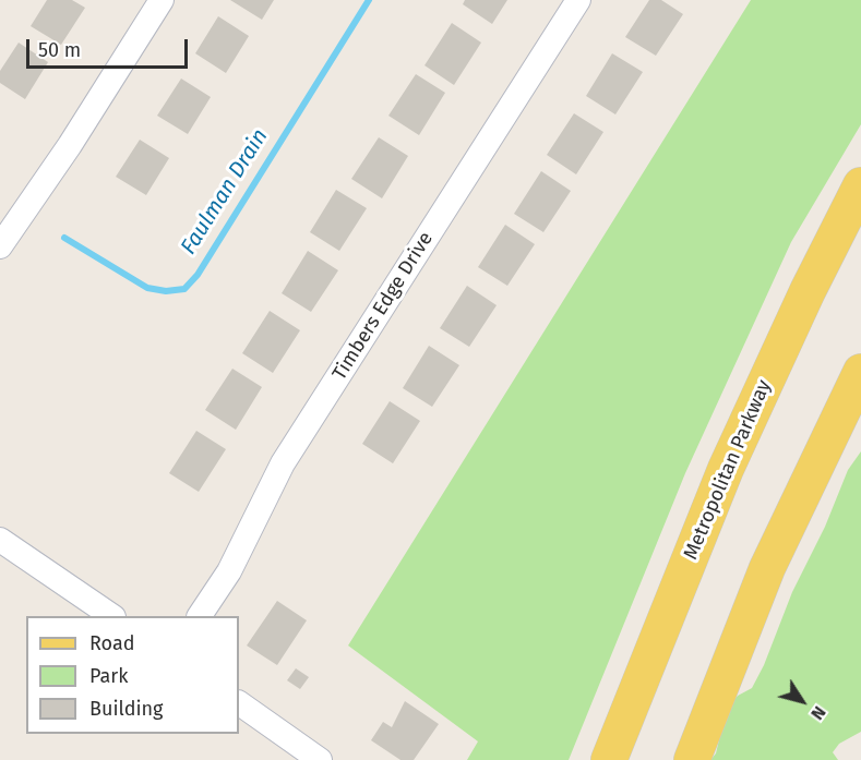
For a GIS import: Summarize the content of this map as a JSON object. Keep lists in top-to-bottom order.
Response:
{
  "streets": {
    "main road": ["Metropolitan Parkway"],
    "street": ["Timbers Edge Drive"]
  },
  "water": ["Faulman Drain"],
  "legend": ["Road", "Park", "Building"],
  "scale_bar": "50 m",
  "north": "bottom right"
}
